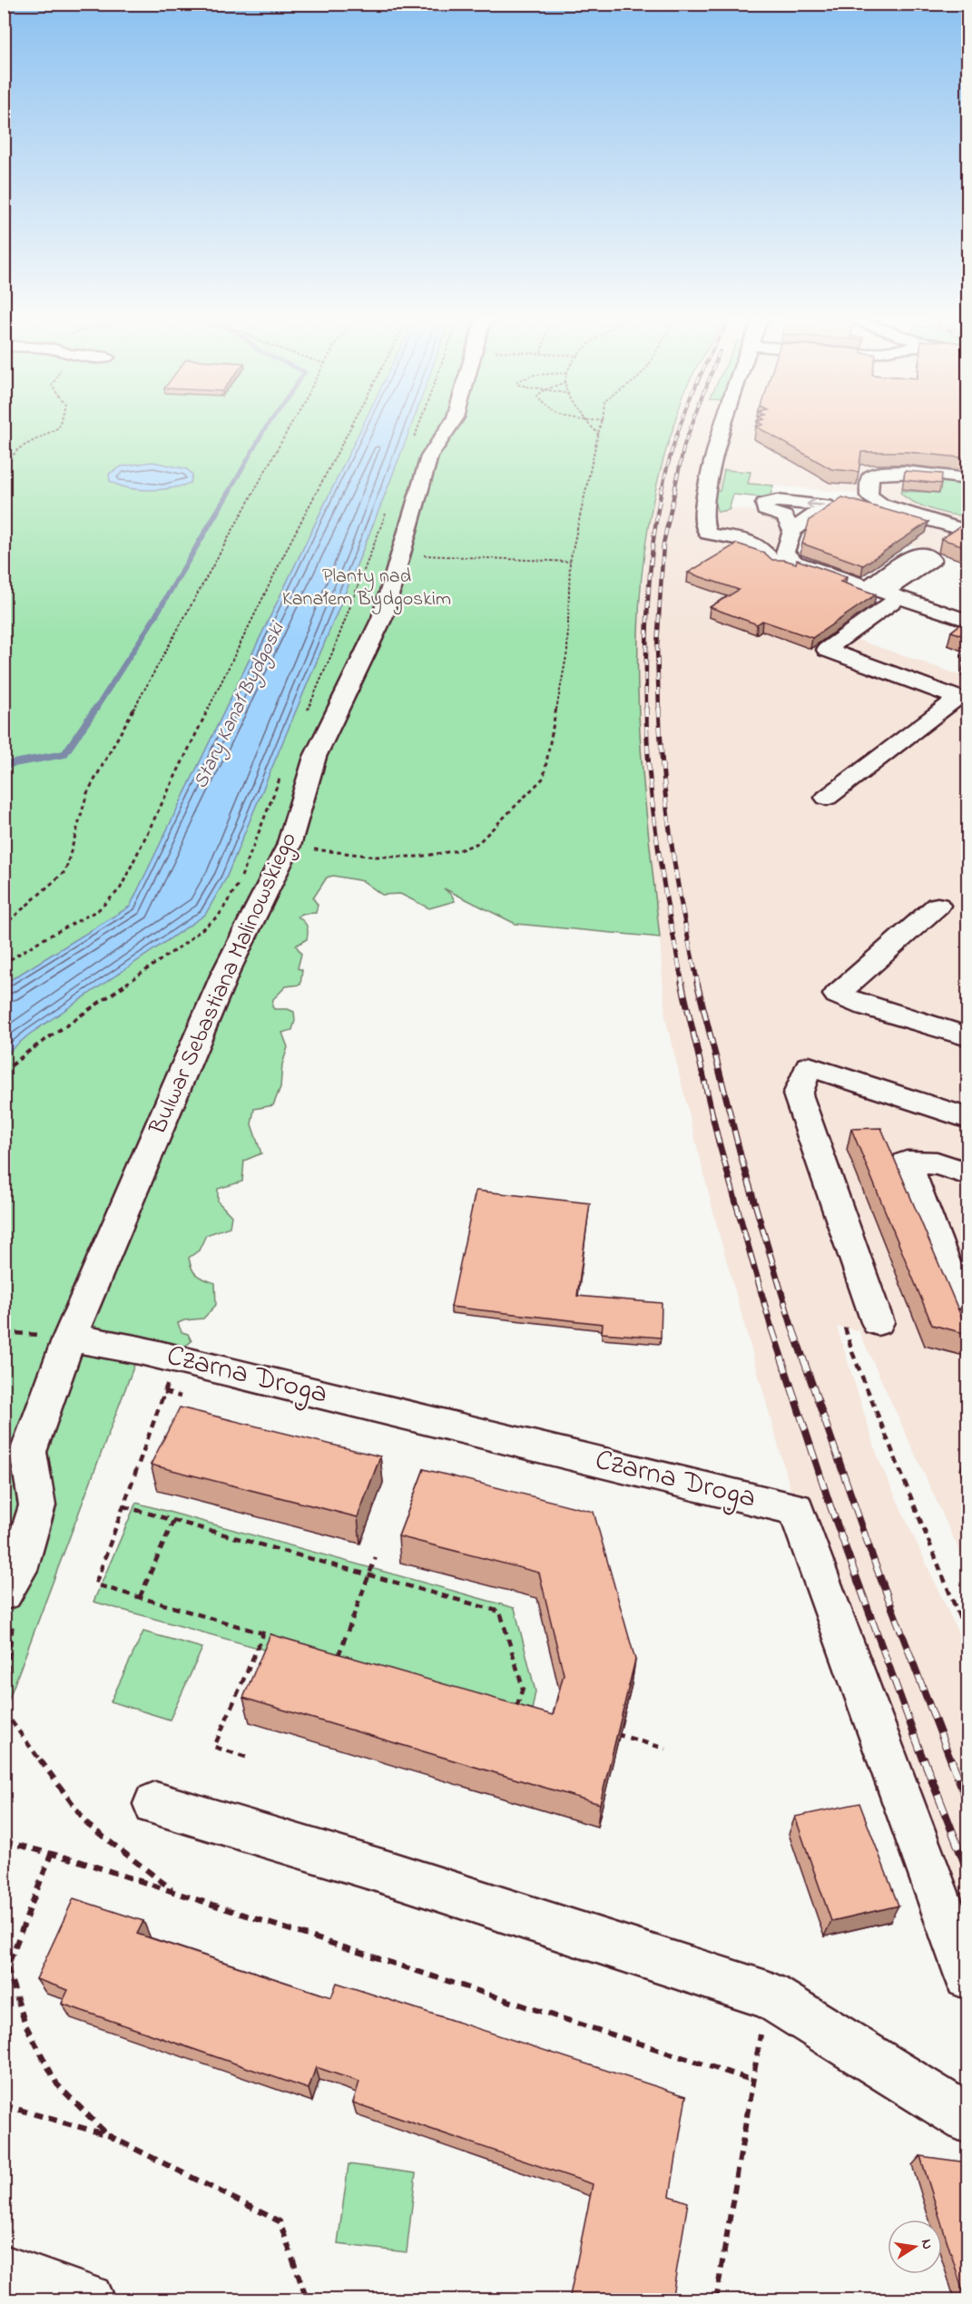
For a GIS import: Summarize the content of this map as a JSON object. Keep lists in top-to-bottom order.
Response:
{
  "streets": {
    "street": ["Bulwar Sebastiana Malinowskiego", "Czarna Droga"]
  },
  "crossings": [
    ["Bulwar Sebastiana Malinowskiego", "Czarna Droga"]
  ],
  "water": ["Stary Kanał Bydgoski"],
  "parks": ["Planty nad Kanałem Bydgoskim"],
  "north": "right"
}
